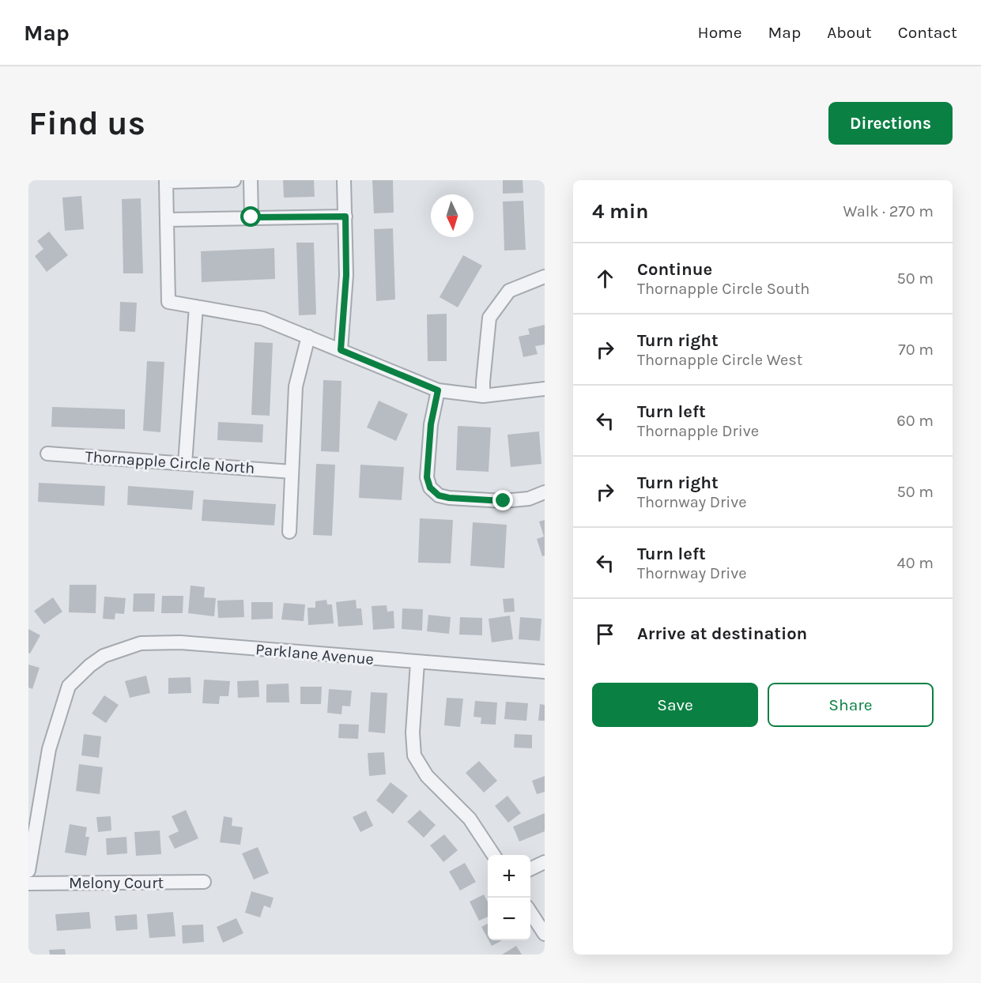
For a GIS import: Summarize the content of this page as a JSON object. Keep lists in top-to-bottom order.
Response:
{
  "streets": {
    "street": ["Thornapple Circle North", "Parklane Avenue", "Melony Court"]
  },
  "north": "bottom",
  "page": {
    "header": "Map",
    "nav": [
      "Home",
      "Map",
      "About",
      "Contact"
    ],
    "buttons": [
      "Directions",
      ["Save", "Share"]
    ],
    "title": "Find us",
    "heading": ["4 min", "Walk · 270 m"],
    "list": [
      ["Continue", "Thornapple Circle South", "50 m"],
      ["Turn right", "Thornapple Circle West", "70 m"],
      ["Turn left", "Thornapple Drive", "60 m"],
      ["Turn right", "Thornway Drive", "50 m"],
      ["Turn left", "Thornway Drive", "40 m"],
      "Arrive at destination"
    ],
    "map_buttons": ["+", "−"]
  }
}
